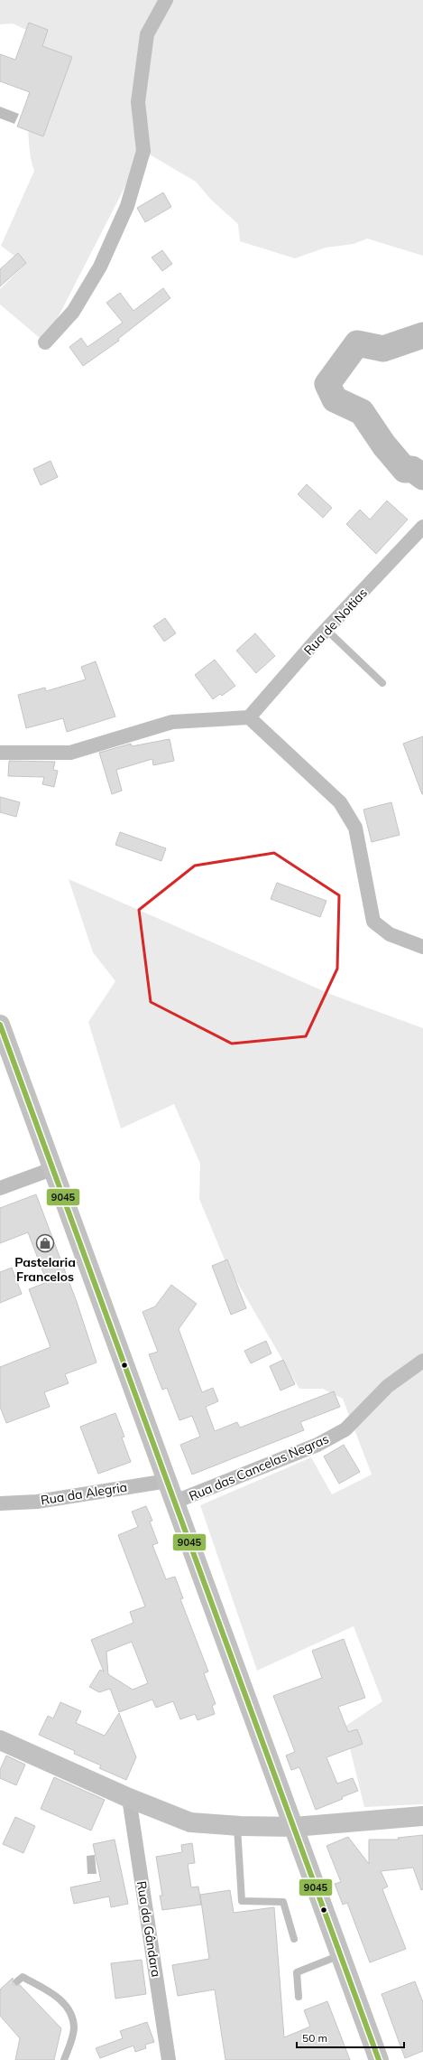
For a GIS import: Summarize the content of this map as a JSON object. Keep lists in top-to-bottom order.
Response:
{
  "streets": {
    "street": [
      "Rua de Noitias",
      "Rua das Cancelas Negras",
      "Rua da Alegria",
      "Rua da Gândara"
    ]
  },
  "places": {
    "shop": ["Pastelaria Francelos"]
  },
  "lines": ["transit line 9045"],
  "scale_bar": "50 m"
}
